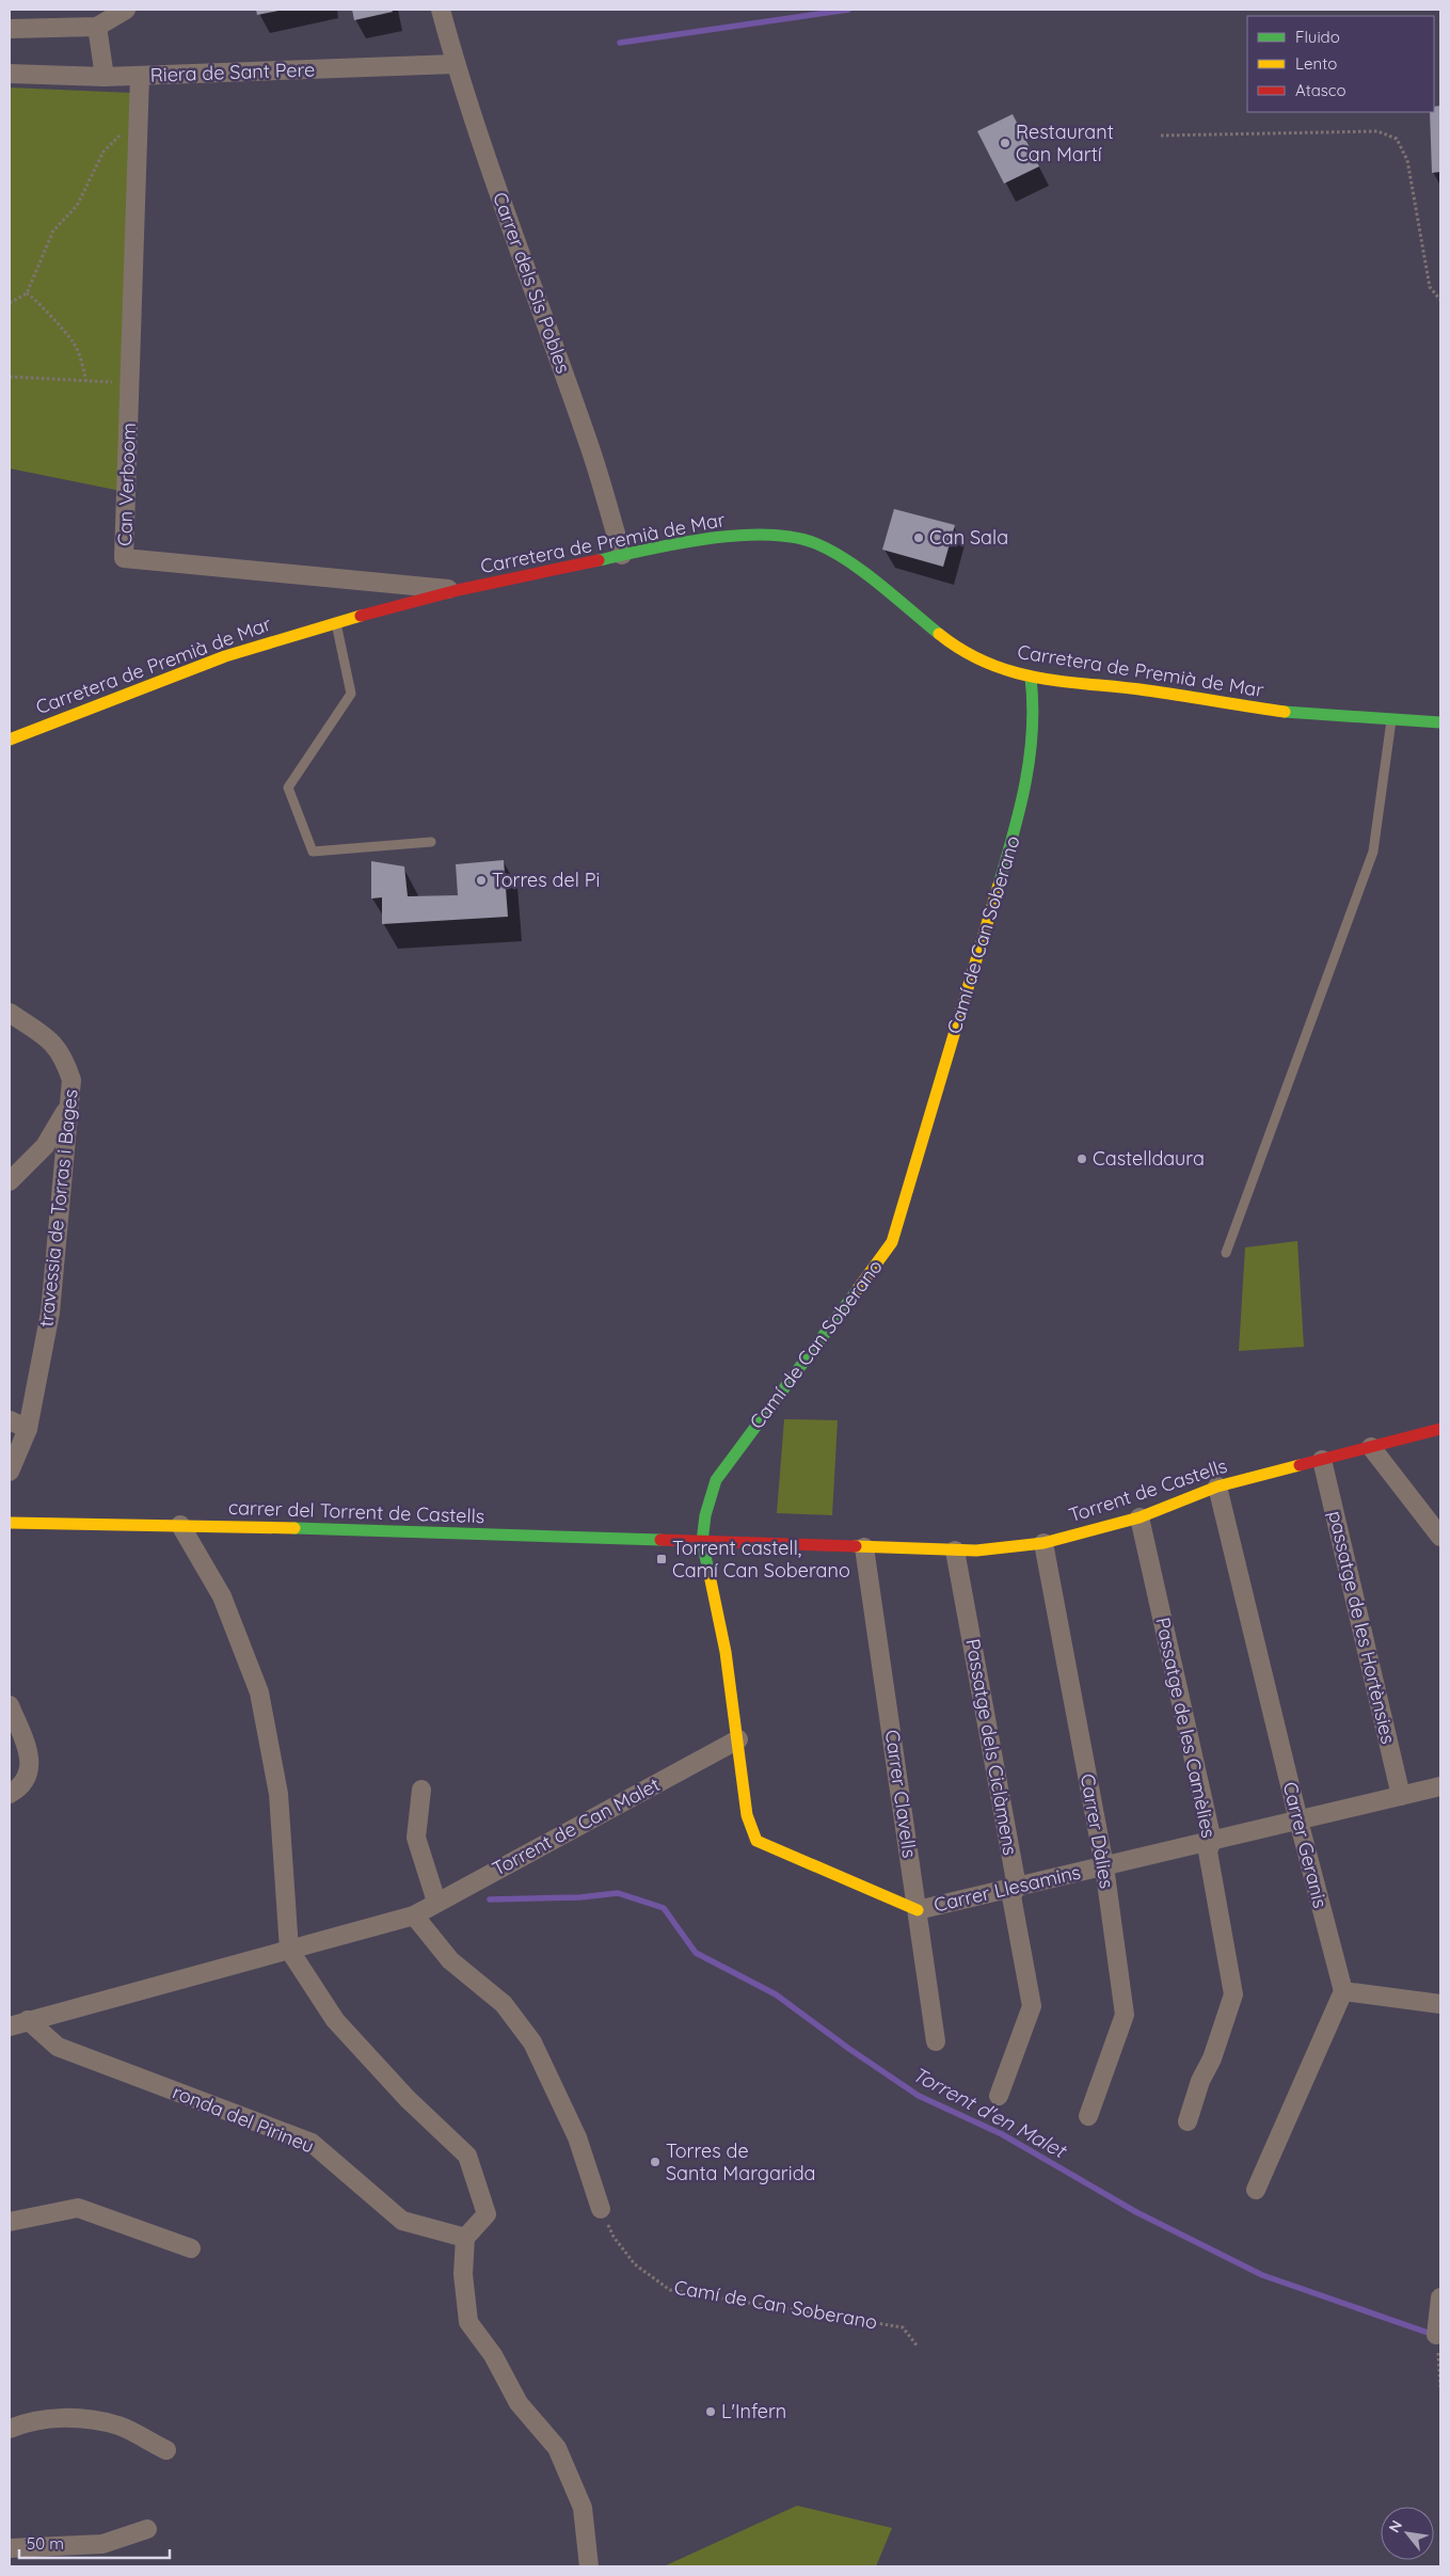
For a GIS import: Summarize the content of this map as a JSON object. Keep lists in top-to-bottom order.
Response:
{
  "streets": {
    "street": [
      "Riera de Sant Pere",
      "Carrer dels Sis Pobles",
      "Can Verboom",
      "Carretera de Premià de Mar",
      "Camí de Can Soberano",
      "travessia de Torras i Bages",
      "Torrent de Castells",
      "carrer del Torrent de Castells",
      "passatge de les Hortènsies",
      "Passatge de les Camèlies",
      "Passatge dels Ciclàmens",
      "Carrer Clavells",
      "Torrent de Can Malet",
      "Carrer Dàlies",
      "Carrer Geranis",
      "Carrer Llesamins",
      "ronda del Pirineu"
    ]
  },
  "crossings": [
    ["Riera de Sant Pere", "Carrer dels Sis Pobles"],
    ["Riera de Sant Pere", "Can Verboom"],
    ["Carrer dels Sis Pobles", "Carretera de Premià de Mar"],
    ["Can Verboom", "Carretera de Premià de Mar"],
    ["Carretera de Premià de Mar", "Camí de Can Soberano"],
    ["Camí de Can Soberano", "Torrent de Castells"],
    ["Camí de Can Soberano", "carrer del Torrent de Castells"],
    ["Camí de Can Soberano", "Carrer Clavells"],
    ["Camí de Can Soberano", "Torrent de Can Malet"],
    ["Camí de Can Soberano", "Carrer Llesamins"],
    ["Torrent de Castells", "carrer del Torrent de Castells"],
    ["Torrent de Castells", "passatge de les Hortènsies"],
    ["Torrent de Castells", "Passatge de les Camèlies"],
    ["Torrent de Castells", "Passatge dels Ciclàmens"],
    ["Torrent de Castells", "Carrer Clavells"],
    ["Torrent de Castells", "Carrer Dàlies"],
    ["Torrent de Castells", "Carrer Geranis"],
    ["passatge de les Hortènsies", "Carrer Llesamins"],
    ["Passatge de les Camèlies", "Carrer Llesamins"],
    ["Passatge dels Ciclàmens", "Carrer Llesamins"],
    ["Carrer Clavells", "Carrer Llesamins"],
    ["Carrer Dàlies", "Carrer Llesamins"],
    ["Carrer Geranis", "Carrer Llesamins"]
  ],
  "water": ["Torrent d'en Malet"],
  "places": {
    "other": [
      "Restaurant Can Martí",
      "Can Sala",
      "Torres del Pi",
      "Castelldaura",
      "Torres de Santa Margarida",
      "L'Infern"
    ],
    "transit": ["Torrent castell, Camí Can Soberano"]
  },
  "legend": ["Fluido", "Lento", "Atasco"],
  "scale_bar": "50 m",
  "north": "top left"
}
